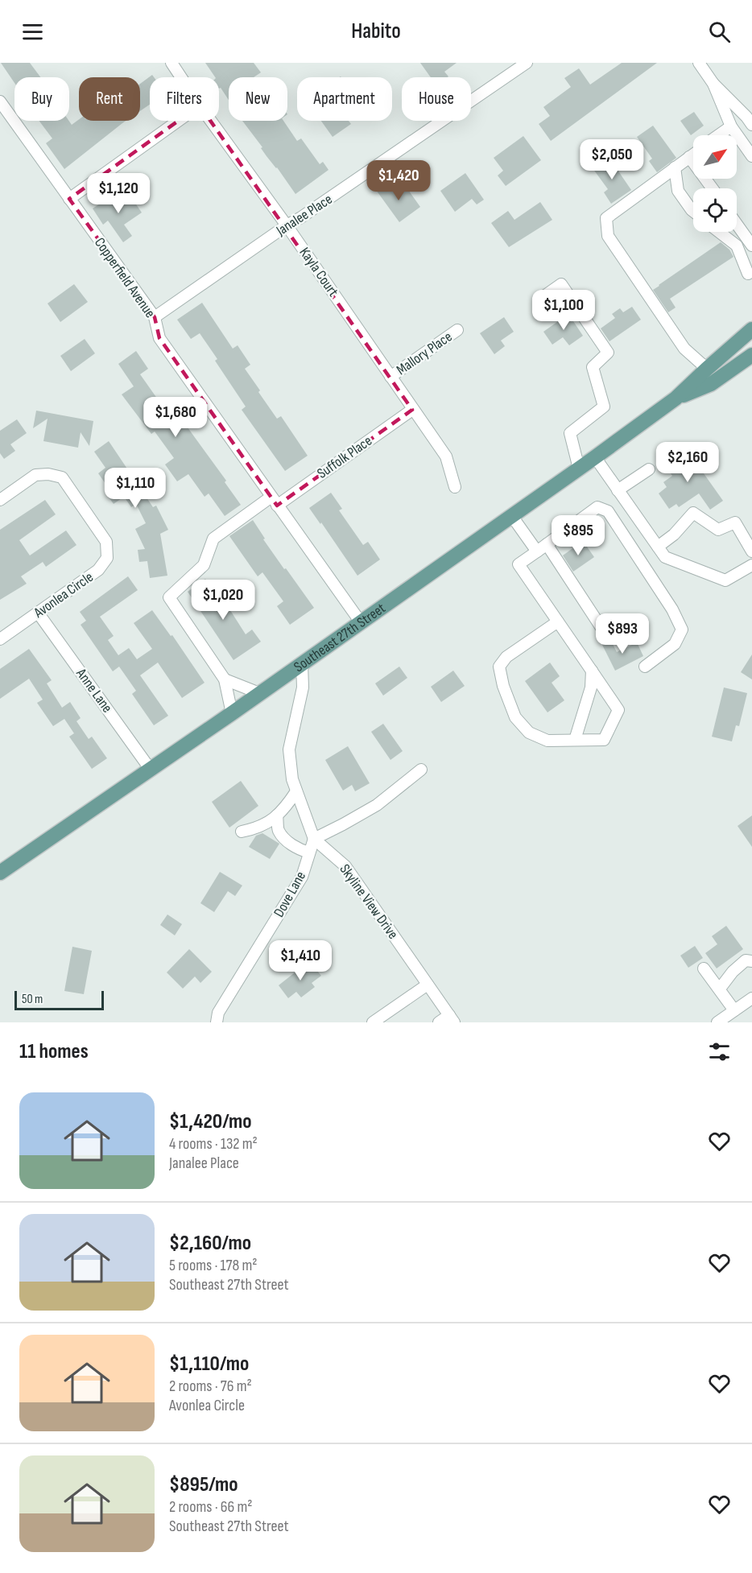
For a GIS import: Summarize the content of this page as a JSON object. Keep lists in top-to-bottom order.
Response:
{
  "streets": {
    "main road": ["Southeast 27th Street"],
    "street": [
      "Janalee Place",
      "Kayla Court",
      "Copperfield Avenue",
      "Mallory Place",
      "Suffolk Place",
      "Avonlea Circle",
      "Anne Lane",
      "Dove Lane",
      "Skyline View Drive"
    ]
  },
  "crossings": [
    ["Janalee Place", "Kayla Court"],
    ["Janalee Place", "Copperfield Avenue"],
    ["Kayla Court", "Mallory Place"],
    ["Kayla Court", "Suffolk Place"],
    ["Copperfield Avenue", "Suffolk Place"],
    ["Copperfield Avenue", "Southeast 27th Street"],
    ["Avonlea Circle", "Anne Lane"],
    ["Southeast 27th Street", "Anne Lane"],
    ["Southeast 27th Street", "Skyline View Drive"],
    ["Dove Lane", "Skyline View Drive"]
  ],
  "scale_bar": "50 m",
  "north": "top right",
  "page": {
    "header": "Habito",
    "chip": [
      "Buy",
      "Rent",
      "Filters",
      "New",
      "Apartment",
      "House"
    ],
    "price": [
      "$2,050",
      "$1,420",
      "$1,120",
      "$1,100",
      "$1,680",
      "$2,160",
      "$1,110",
      "$895",
      "$1,020",
      "$893",
      "$1,410"
    ],
    "scale": "50 m",
    "heading": "11 homes",
    "list": [
      {
        "name": "$1,420/mo",
        "note": "4 rooms · 132 m² · Janalee Place"
      },
      {
        "name": "$2,160/mo",
        "note": "5 rooms · 178 m² · Southeast 27th Street"
      },
      {
        "name": "$1,110/mo",
        "note": "2 rooms · 76 m² · Avonlea Circle"
      },
      {
        "name": "$895/mo",
        "note": "2 rooms · 66 m² · Southeast 27th Street"
      }
    ]
  }
}
